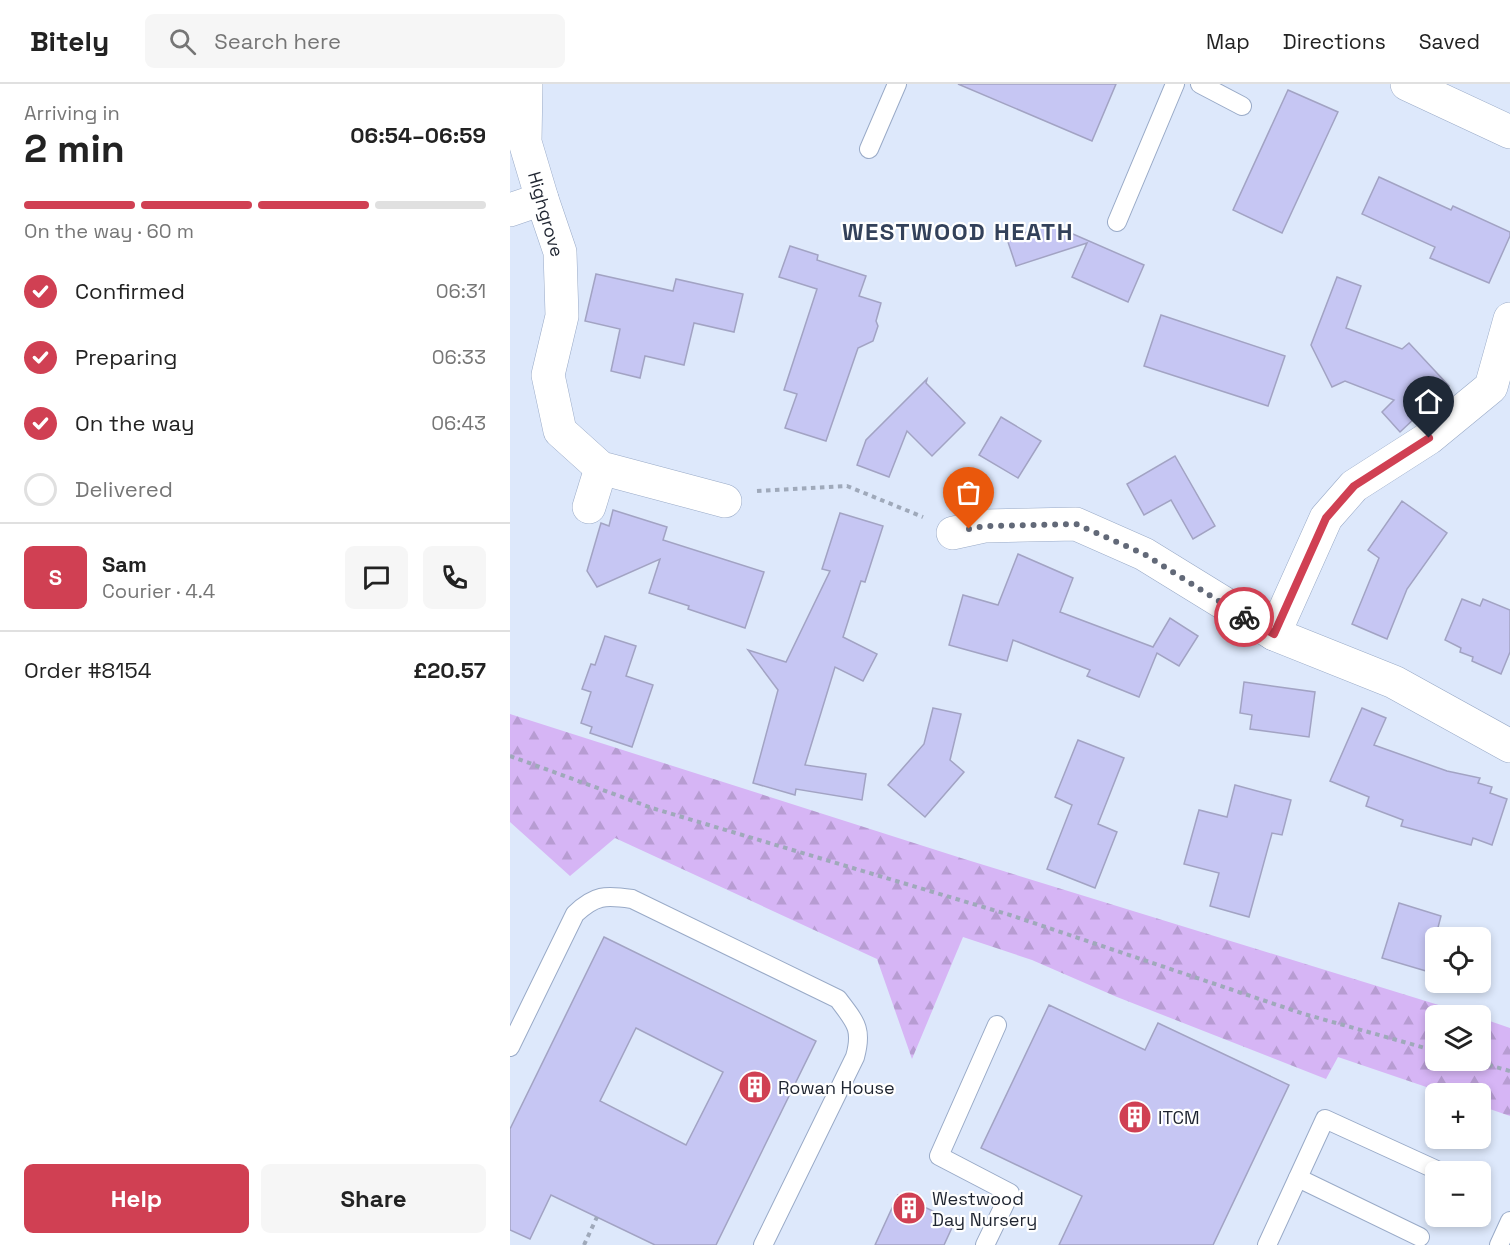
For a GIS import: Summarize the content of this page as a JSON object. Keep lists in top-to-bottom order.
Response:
{
  "streets": {
    "street": ["Highgrove"]
  },
  "districts": ["WESTWOOD HEATH"],
  "places": {
    "building": ["Rowan House", "ITCM", "Westwood Day Nursery"]
  },
  "page": {
    "header": "Bitely",
    "search": "Search here",
    "nav": ["Map", "Directions", "Saved"],
    "heading": ["2 min", "Arriving in", "06:54–06:59"],
    "panel": [
      "Sam",
      "Courier · 4.4",
      "Order #8154",
      "£20.57"
    ],
    "bar": "On the way · 60 m",
    "list": [
      ["Confirmed", "06:31"],
      ["Preparing", "06:33"],
      ["On the way", "06:43"],
      "Delivered"
    ],
    "round": "S",
    "map_buttons": ["+", "−"],
    "buttons": ["Help", "Share"]
  }
}
